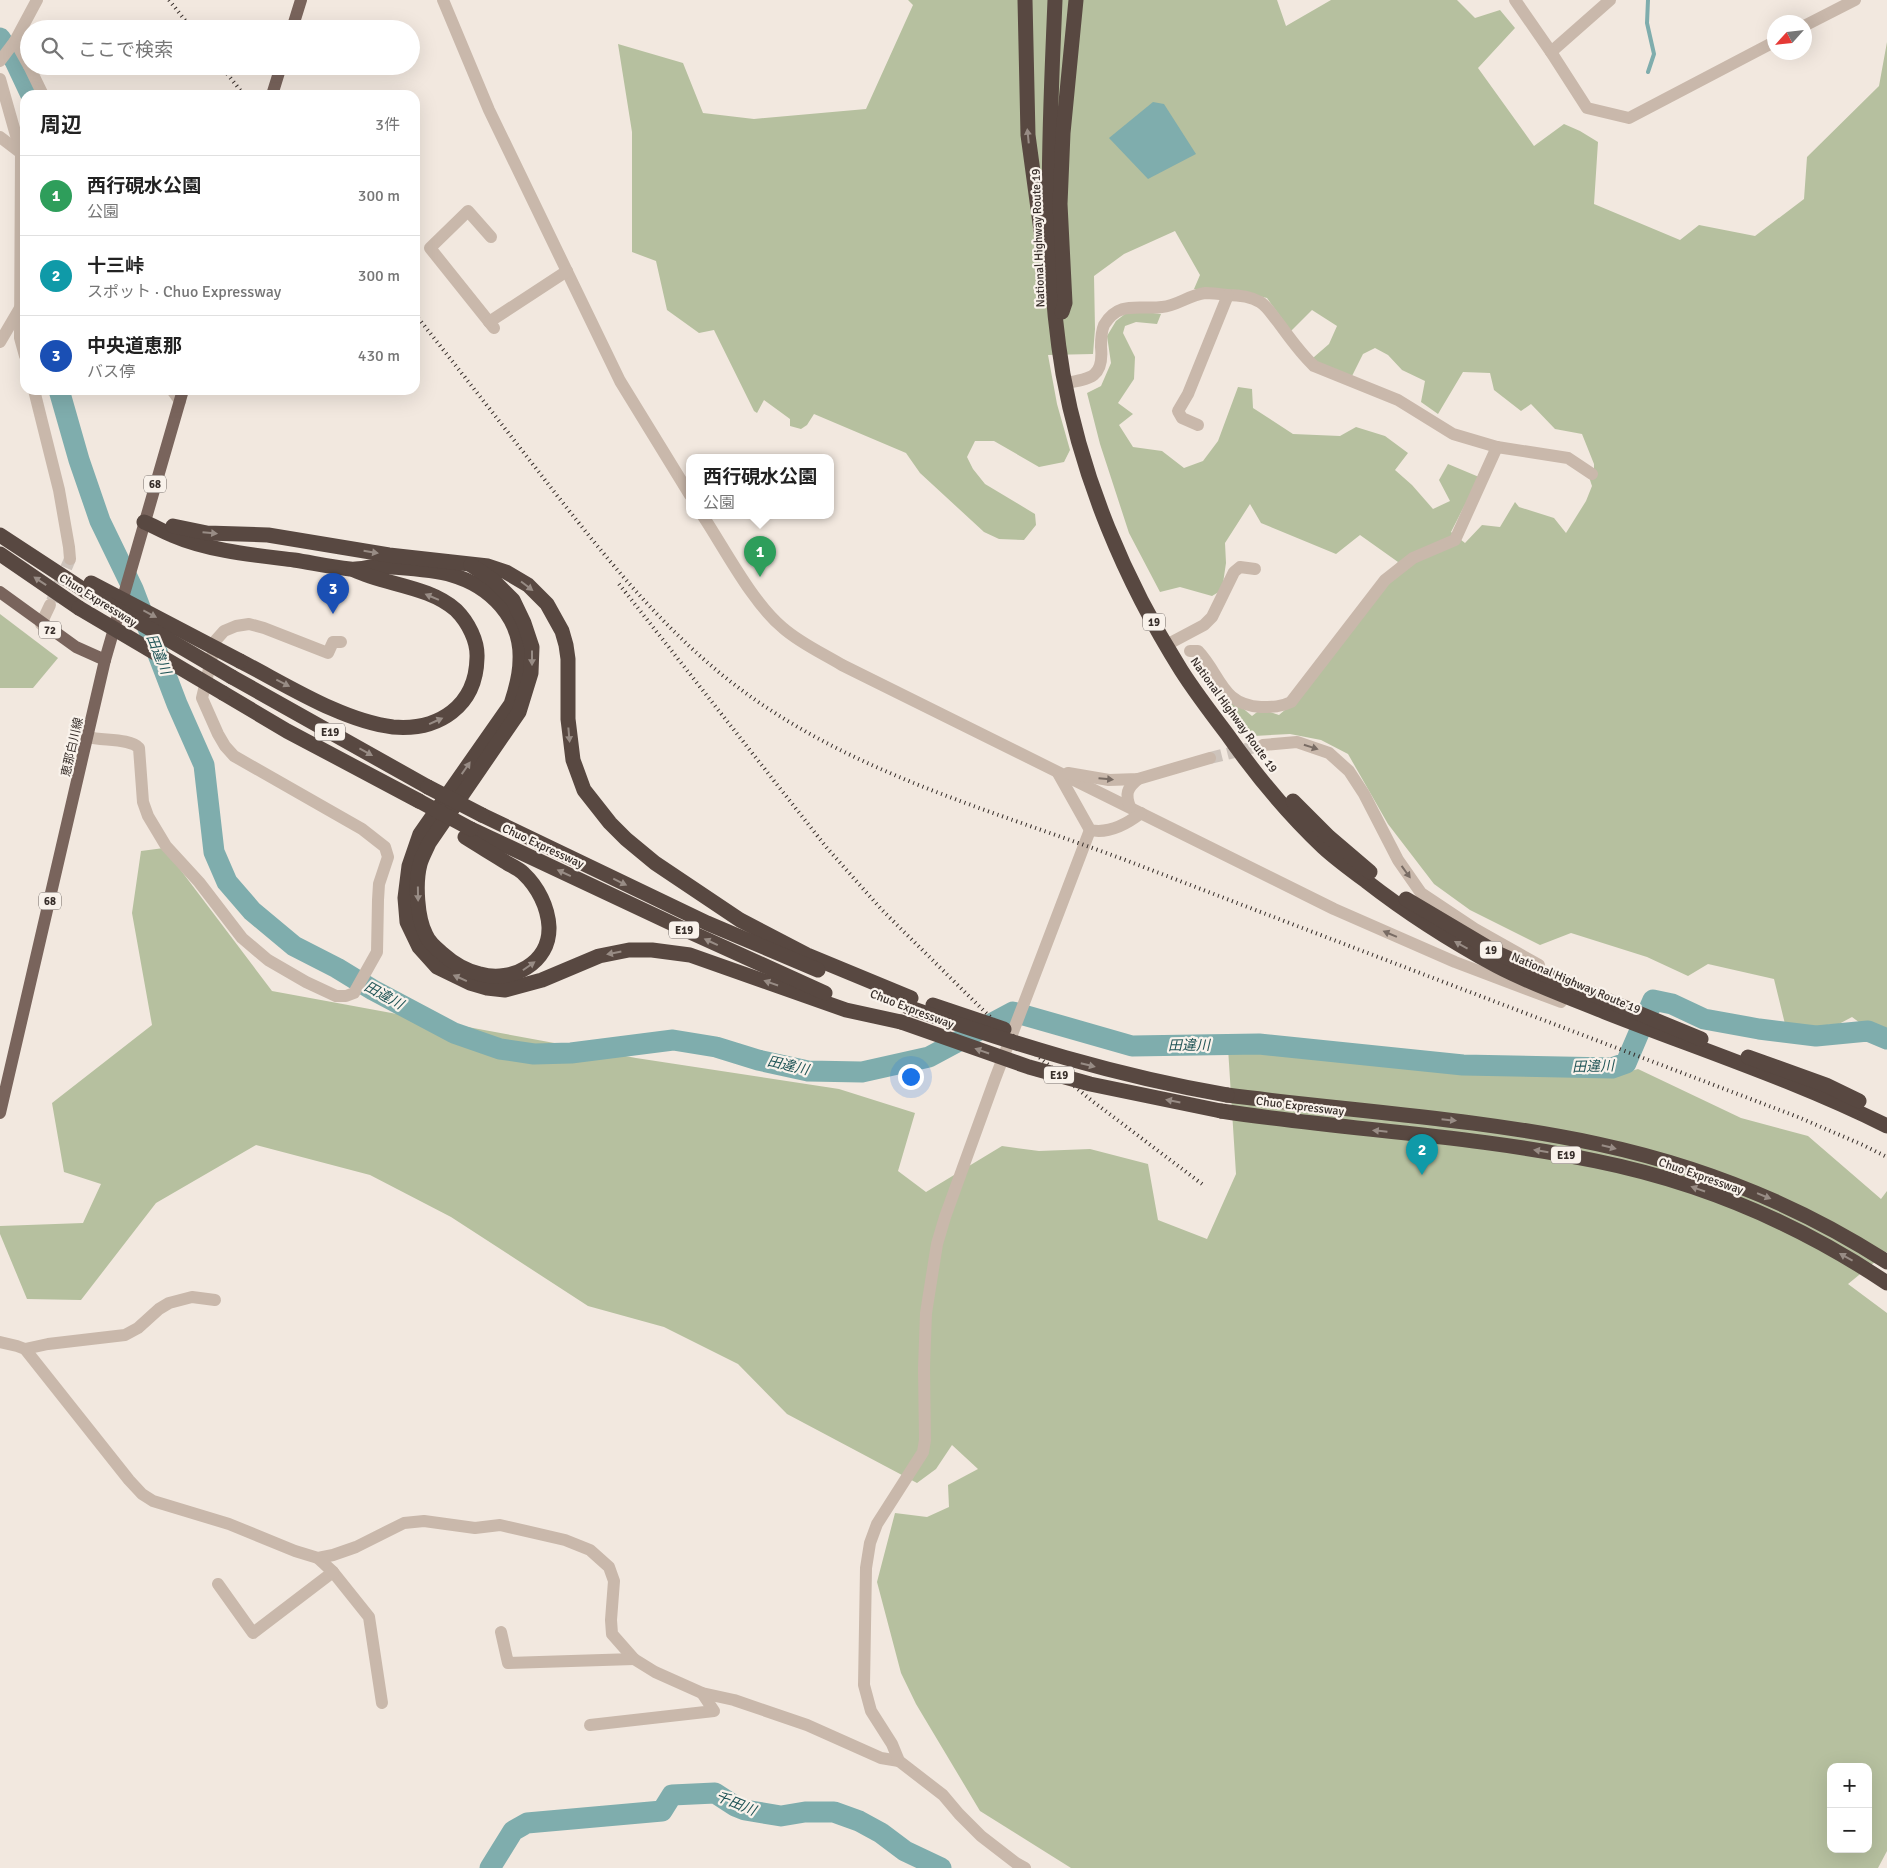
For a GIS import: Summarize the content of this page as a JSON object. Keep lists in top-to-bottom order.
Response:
{
  "streets": {
    "highway": [
      "National Highway Route 19",
      "Chuo Expressway",
      "19",
      "E19"
    ],
    "main road": ["68", "72", "恵那白川線"]
  },
  "crossings": [
    ["72", "恵那白川線"]
  ],
  "water": ["田違川", "千田川"],
  "north": "bottom left",
  "page": {
    "search": "ここで検索",
    "heading": ["周辺", "3件"],
    "list": [
      {
        "mark": "1",
        "name": "西行硯水公園",
        "note": "公園",
        "value": "300 m"
      },
      {
        "mark": "2",
        "name": "十三峠",
        "note": "スポット · Chuo Expressway",
        "value": "300 m"
      },
      {
        "mark": "3",
        "name": "中央道恵那",
        "note": "バス停",
        "value": "430 m"
      }
    ],
    "popup": ["西行硯水公園", "公園"],
    "pins": ["1", "3", "2"],
    "map_buttons": ["+", "−"]
  }
}
